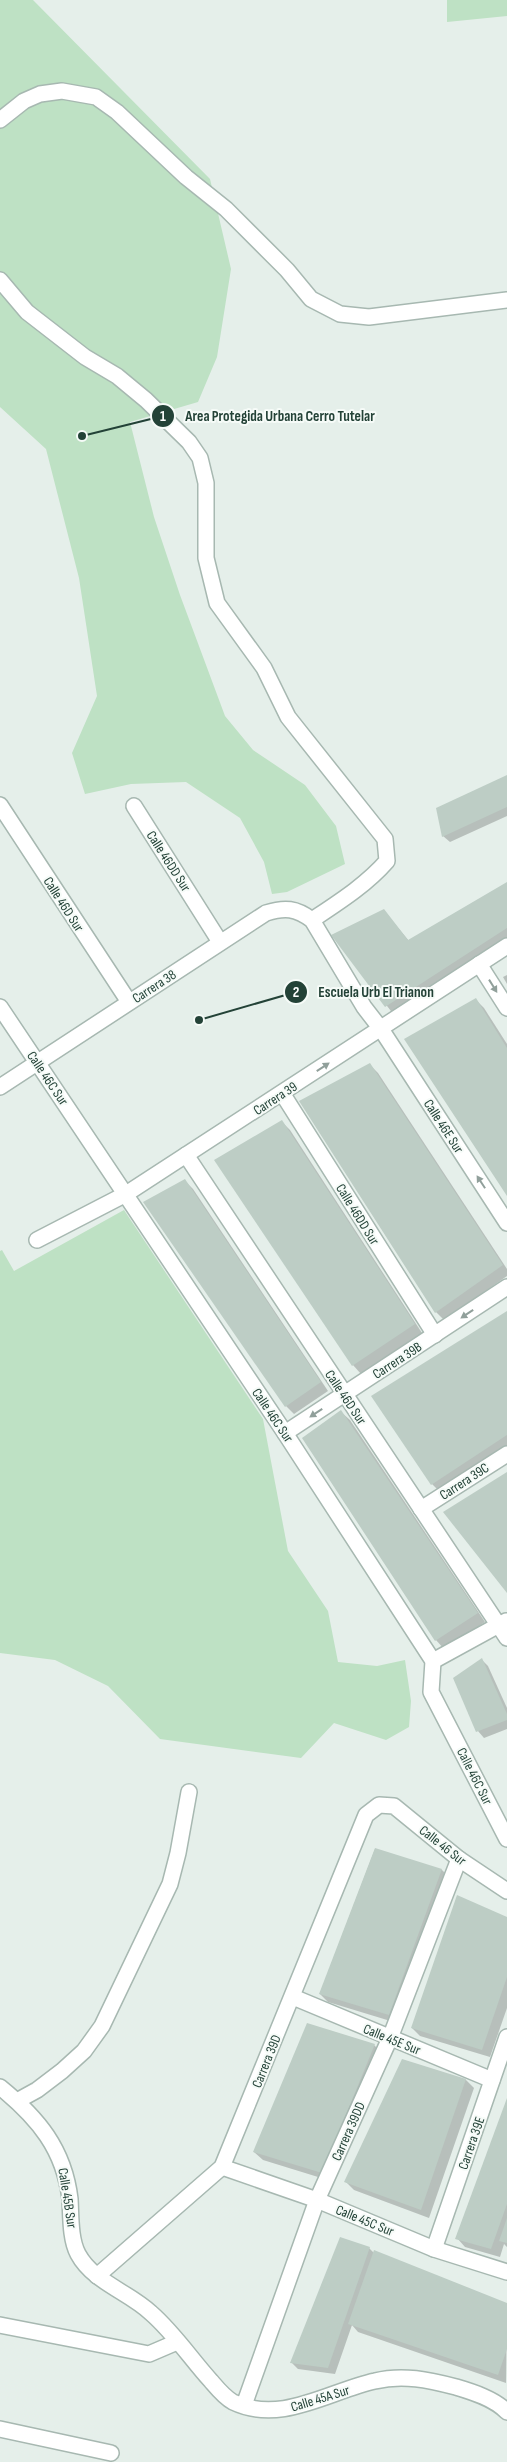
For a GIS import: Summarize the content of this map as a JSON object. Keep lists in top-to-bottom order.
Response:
{
  "streets": {
    "street": [
      "Calle 46DD Sur",
      "Calle 46D Sur",
      "Carrera 38",
      "Calle 46C Sur",
      "Carrera 39",
      "Calle 46E Sur",
      "Carrera 39B",
      "Carrera 39C",
      "Calle 46 Sur",
      "Calle 45E Sur",
      "Carrera 39D",
      "Carrera 39DD",
      "Carrera 39E",
      "Calle 45B Sur",
      "Calle 45C Sur",
      "Calle 45A Sur"
    ]
  },
  "crossings": [
    ["Calle 46DD Sur", "Carrera 38"],
    ["Calle 46DD Sur", "Carrera 39"],
    ["Calle 46DD Sur", "Carrera 39B"],
    ["Calle 46D Sur", "Carrera 38"],
    ["Calle 46D Sur", "Carrera 39"],
    ["Calle 46D Sur", "Carrera 39B"],
    ["Calle 46D Sur", "Carrera 39C"],
    ["Carrera 38", "Calle 46C Sur"],
    ["Calle 46C Sur", "Carrera 39"],
    ["Calle 46C Sur", "Carrera 39B"],
    ["Carrera 39", "Calle 46E Sur"],
    ["Calle 46 Sur", "Carrera 39D"],
    ["Calle 46 Sur", "Carrera 39DD"],
    ["Calle 45E Sur", "Carrera 39D"],
    ["Calle 45E Sur", "Carrera 39DD"],
    ["Calle 45E Sur", "Carrera 39E"],
    ["Carrera 39D", "Calle 45C Sur"],
    ["Carrera 39D", "Calle 45A Sur"],
    ["Carrera 39DD", "Calle 45C Sur"],
    ["Carrera 39DD", "Calle 45A Sur"],
    ["Carrera 39E", "Calle 45C Sur"],
    ["Calle 45B Sur", "Calle 45A Sur"]
  ],
  "one_way": ["Calle 46E Sur", "Carrera 39B"],
  "places": ["Area Protegida Urbana Cerro Tutelar", "Escuela Urb El Trianon"]
}
